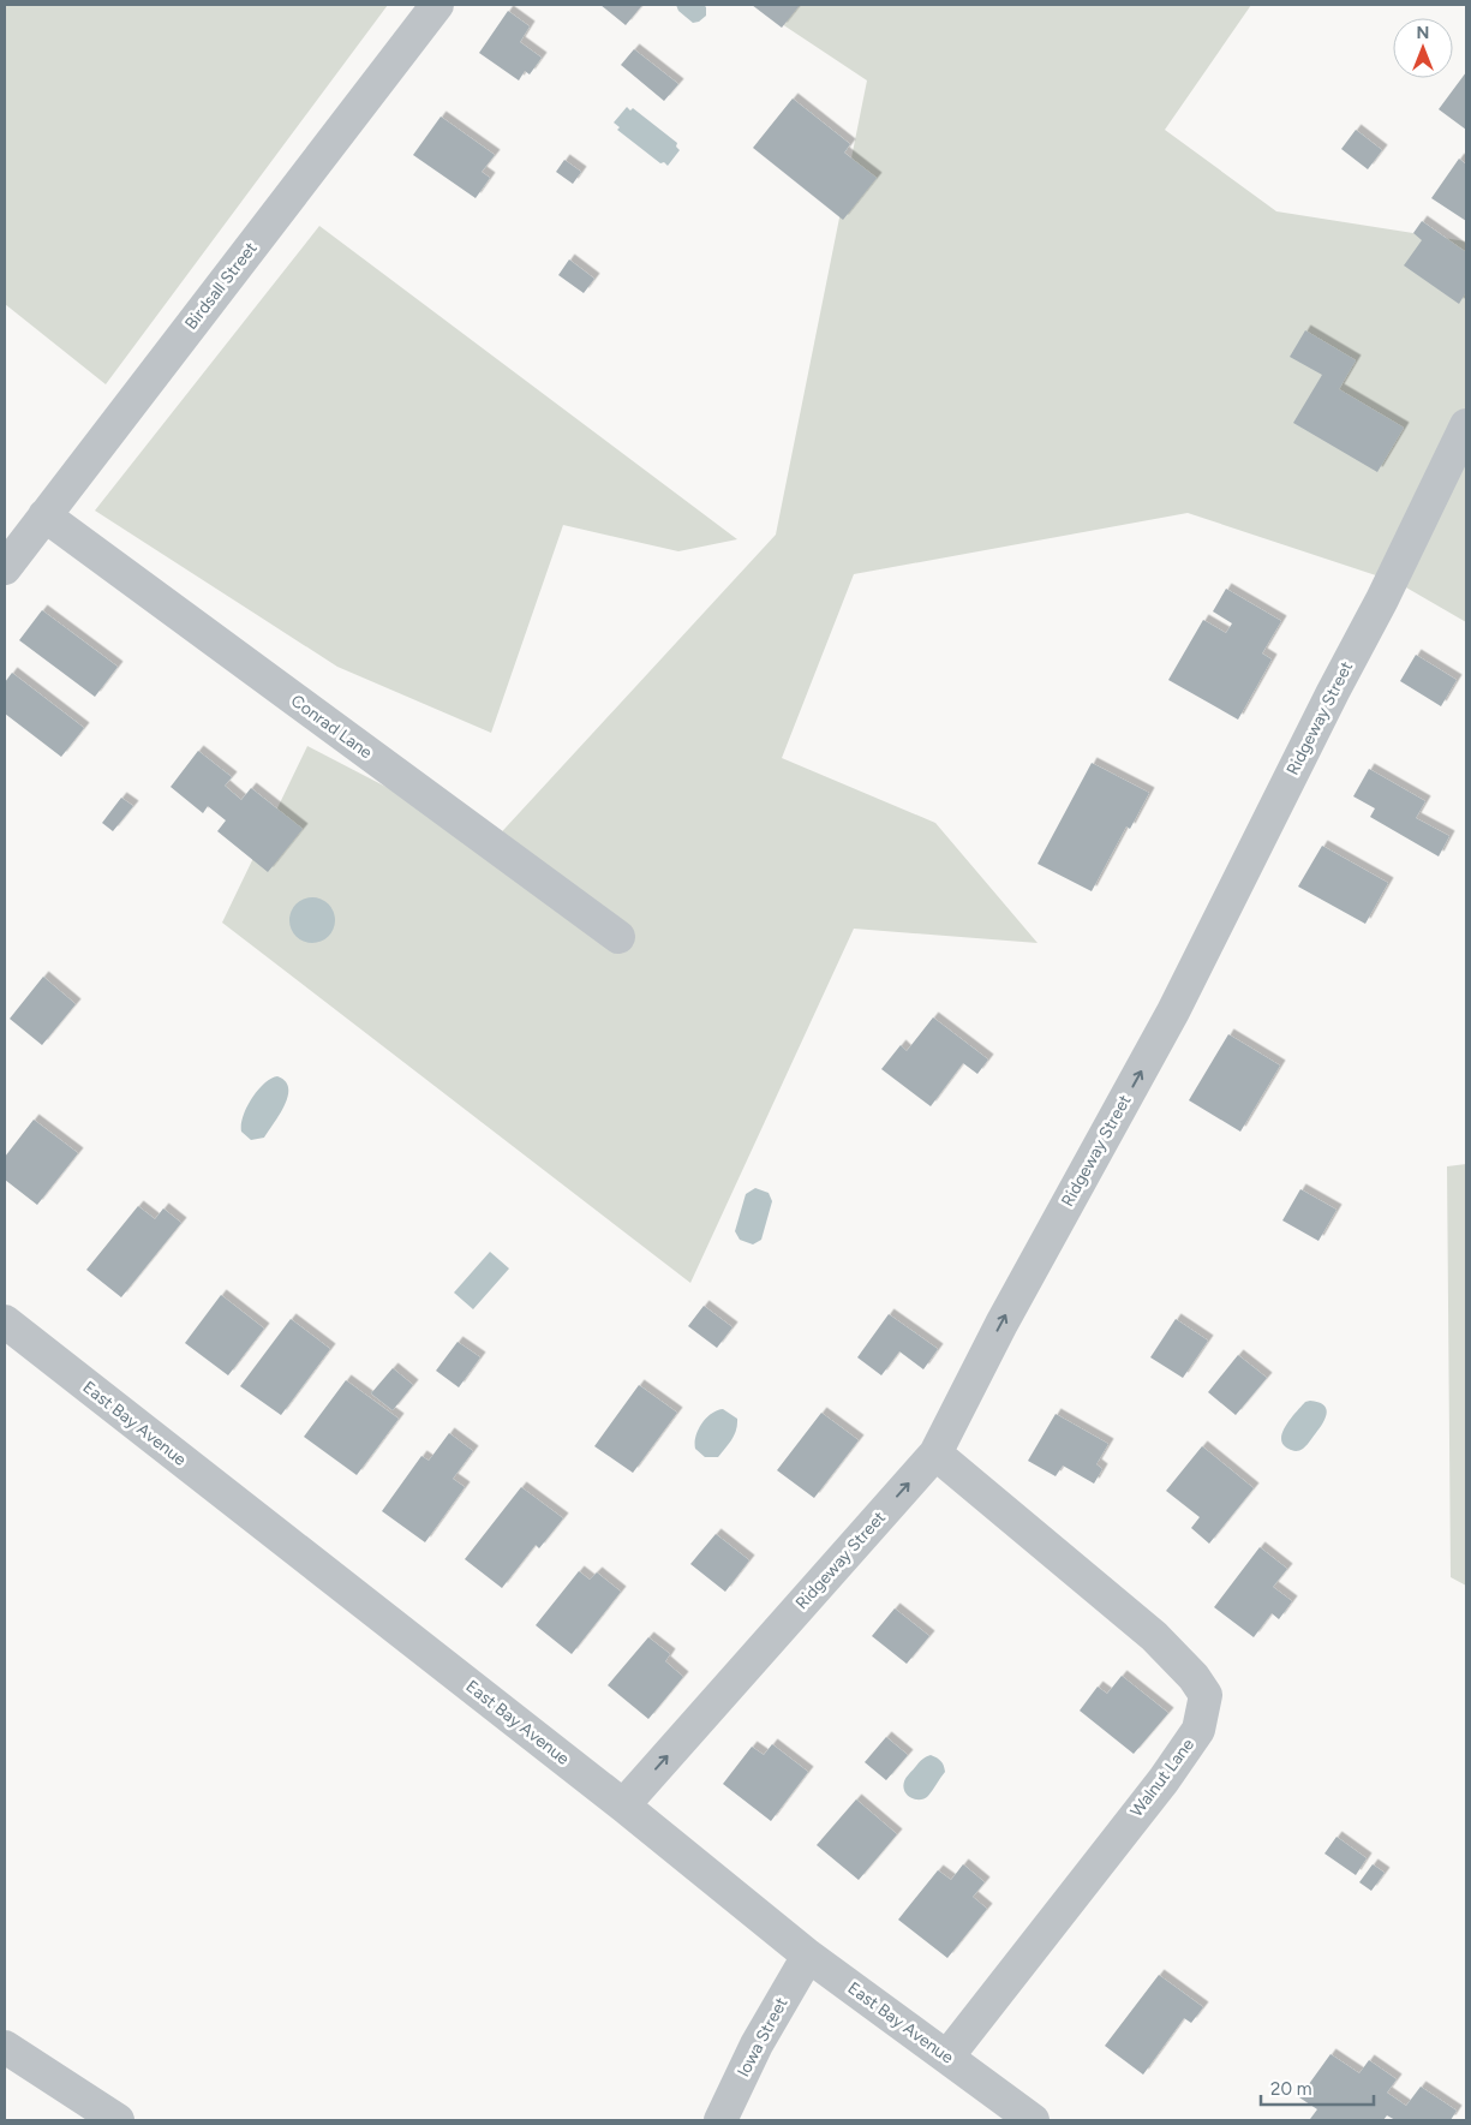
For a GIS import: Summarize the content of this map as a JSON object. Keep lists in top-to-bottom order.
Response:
{
  "streets": {
    "street": [
      "Birdsall Street",
      "Ridgeway Street",
      "Conrad Lane",
      "East Bay Avenue",
      "Walnut Lane",
      "Iowa Street"
    ]
  },
  "crossings": [
    ["Birdsall Street", "Conrad Lane"],
    ["Ridgeway Street", "East Bay Avenue"],
    ["Ridgeway Street", "Walnut Lane"],
    ["East Bay Avenue", "Walnut Lane"],
    ["East Bay Avenue", "Iowa Street"]
  ],
  "one_way": ["Ridgeway Street"],
  "scale_bar": "20 m",
  "north": "top"
}
